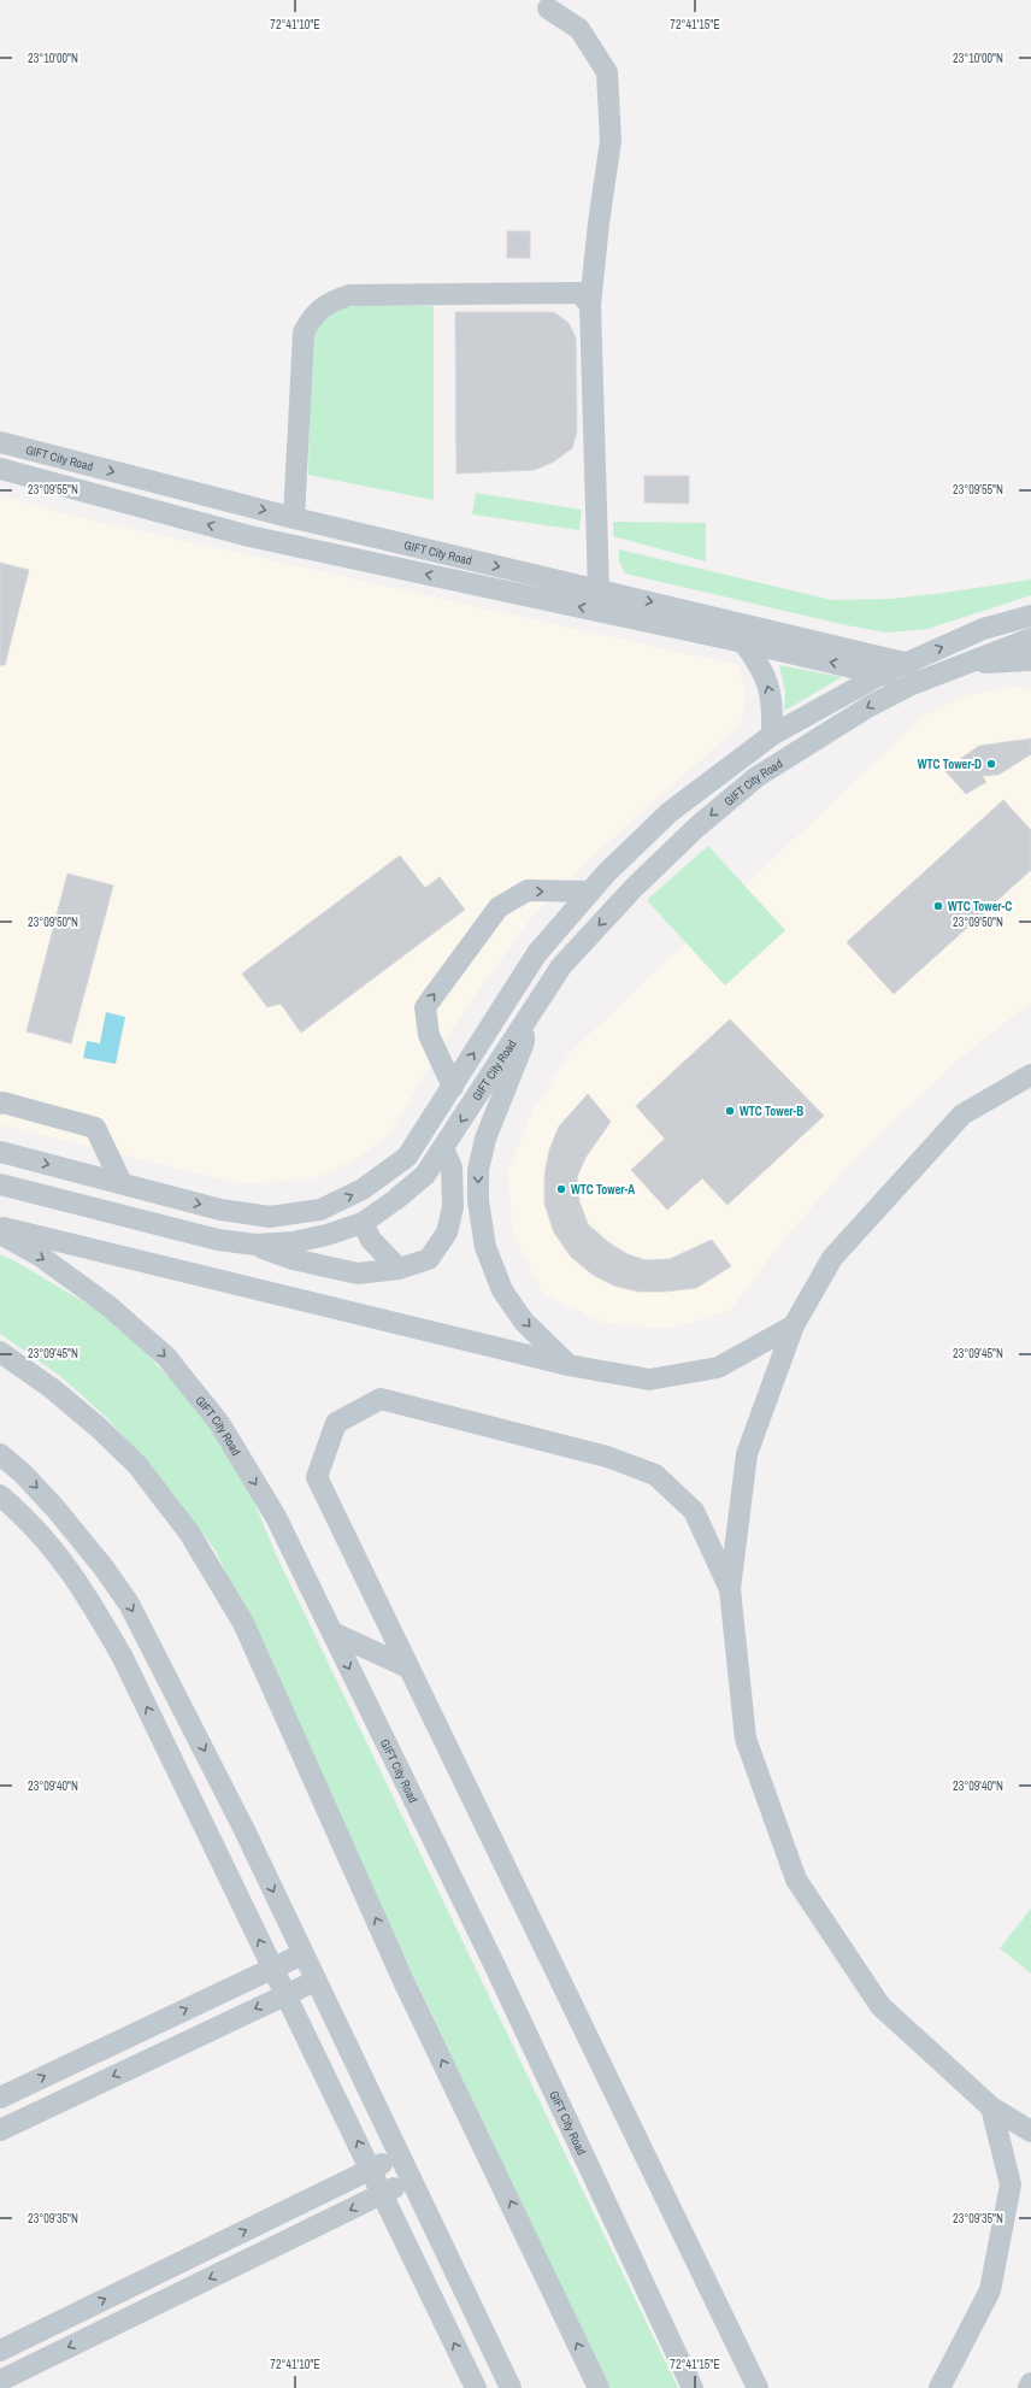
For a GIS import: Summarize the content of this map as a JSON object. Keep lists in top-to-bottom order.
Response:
{
  "streets": {
    "street": ["GIFT City Road"]
  },
  "places": [
    "WTC Tower-D",
    "WTC Tower-C",
    "WTC Tower-B",
    "WTC Tower-A"
  ],
  "coordinates": [
    "72°41'10\"E",
    "72°41'15\"E",
    "23°10'00\"N",
    "23°09'55\"N",
    "23°09'50\"N",
    "23°09'45\"N",
    "23°09'40\"N",
    "23°09'35\"N"
  ]
}
